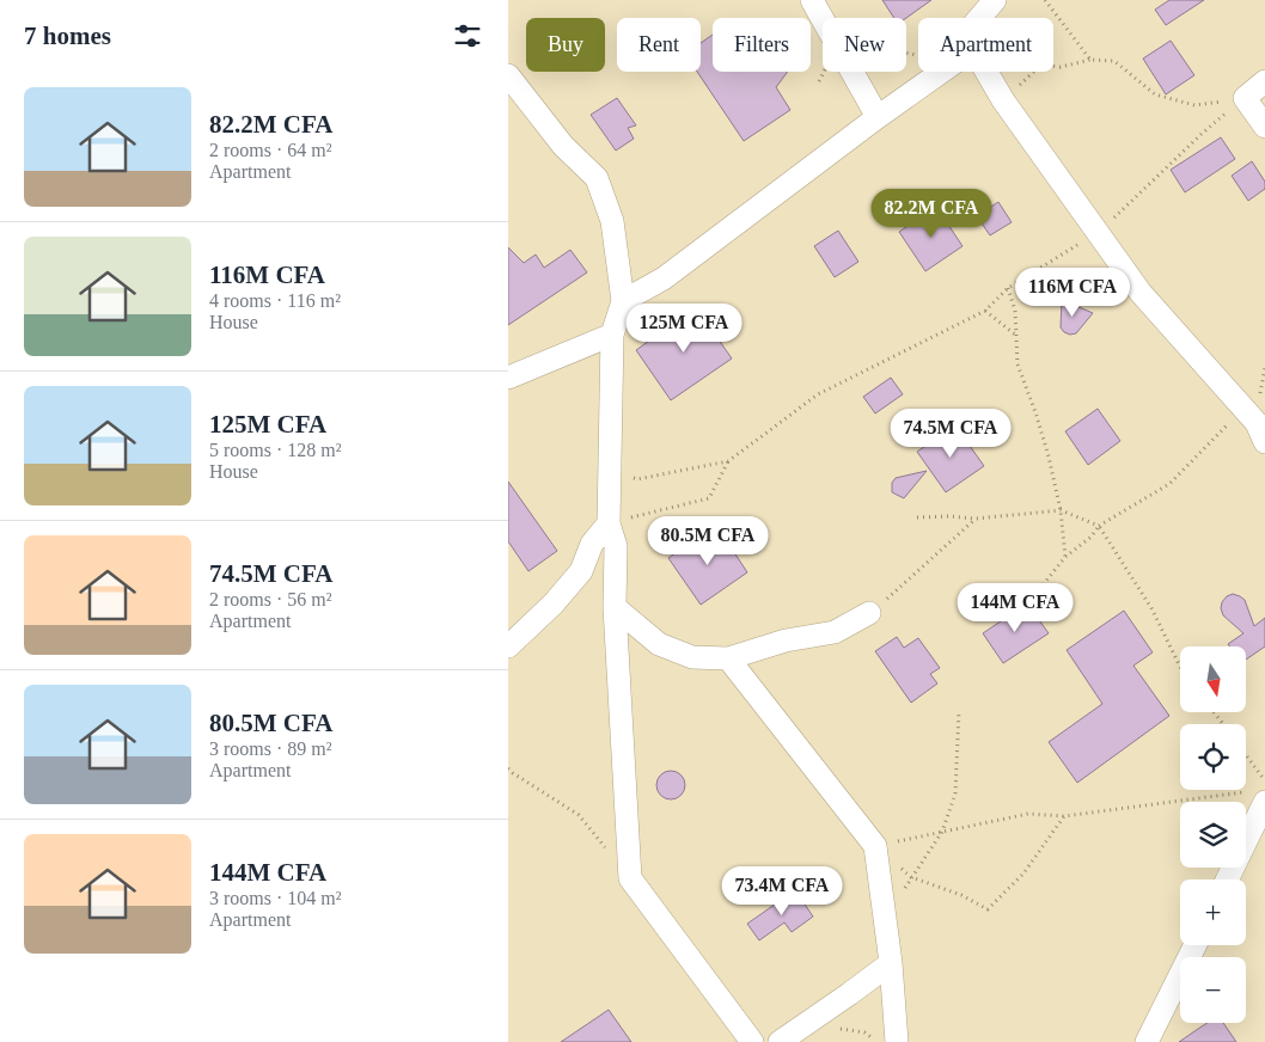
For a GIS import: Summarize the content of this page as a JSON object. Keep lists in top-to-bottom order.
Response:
{
  "north": "bottom",
  "page": {
    "heading": "7 homes",
    "chip": [
      "Buy",
      "Rent",
      "Filters",
      "New",
      "Apartment"
    ],
    "list": [
      {
        "name": "82.2M CFA",
        "note": "2 rooms · 64 m² · Apartment"
      },
      {
        "name": "116M CFA",
        "note": "4 rooms · 116 m² · House"
      },
      {
        "name": "125M CFA",
        "note": "5 rooms · 128 m² · House"
      },
      {
        "name": "74.5M CFA",
        "note": "2 rooms · 56 m² · Apartment"
      },
      {
        "name": "80.5M CFA",
        "note": "3 rooms · 89 m² · Apartment"
      },
      {
        "name": "144M CFA",
        "note": "3 rooms · 104 m² · Apartment"
      }
    ],
    "price": [
      "82.2M CFA",
      "116M CFA",
      "125M CFA",
      "74.5M CFA",
      "80.5M CFA",
      "144M CFA",
      "73.4M CFA"
    ],
    "map_buttons": ["+", "−"]
  }
}
